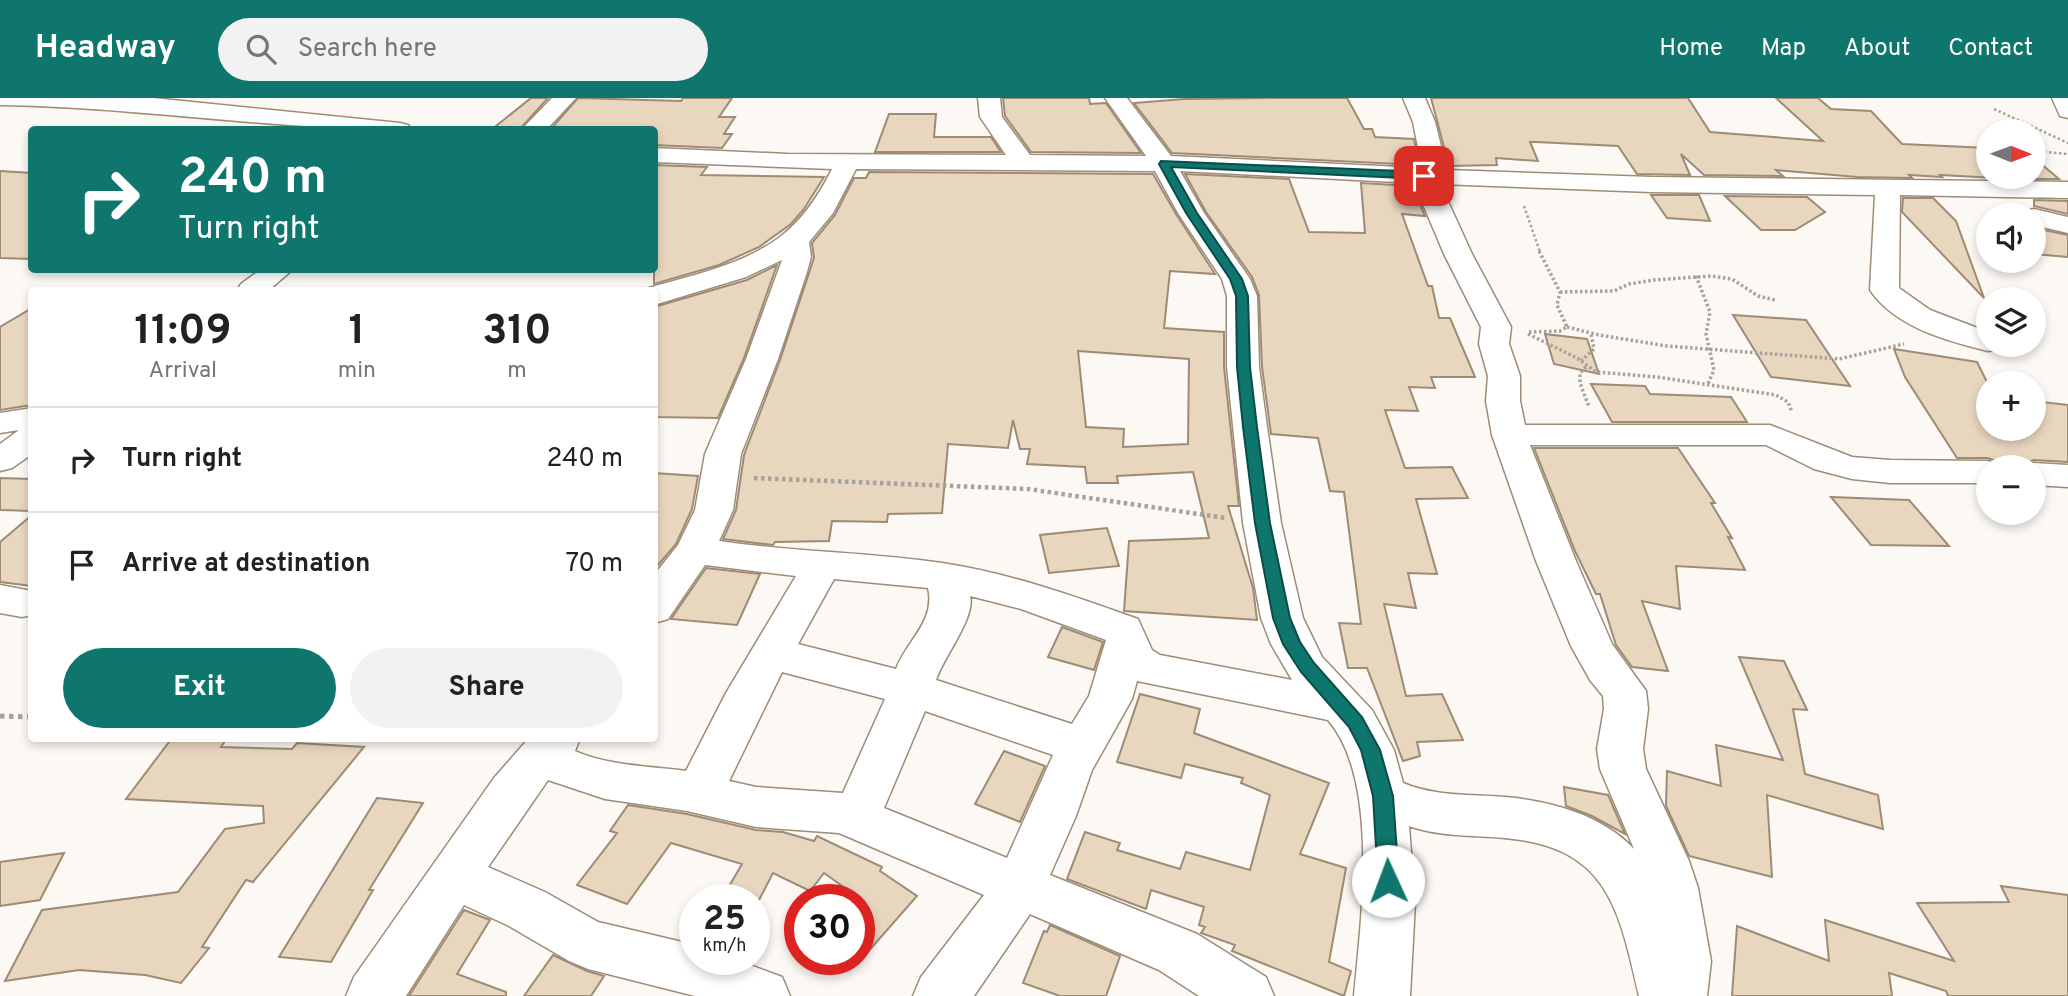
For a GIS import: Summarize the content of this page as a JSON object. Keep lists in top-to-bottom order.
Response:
{
  "north": "right",
  "page": {
    "header": "Headway",
    "search": "Search here",
    "nav": [
      "Home",
      "Map",
      "About",
      "Contact"
    ],
    "map_buttons": ["+", "−"],
    "turn": ["240 m", "Turn right"],
    "eta": [
      "11:09",
      "Arrival",
      "1",
      "min",
      "310",
      "m"
    ],
    "list": [
      {
        "name": "Turn right",
        "value": "240 m"
      },
      {
        "name": "Arrive at destination",
        "value": "70 m"
      }
    ],
    "buttons": ["Exit", "Share"],
    "speed": "25 km/h",
    "limit": "30"
  }
}
